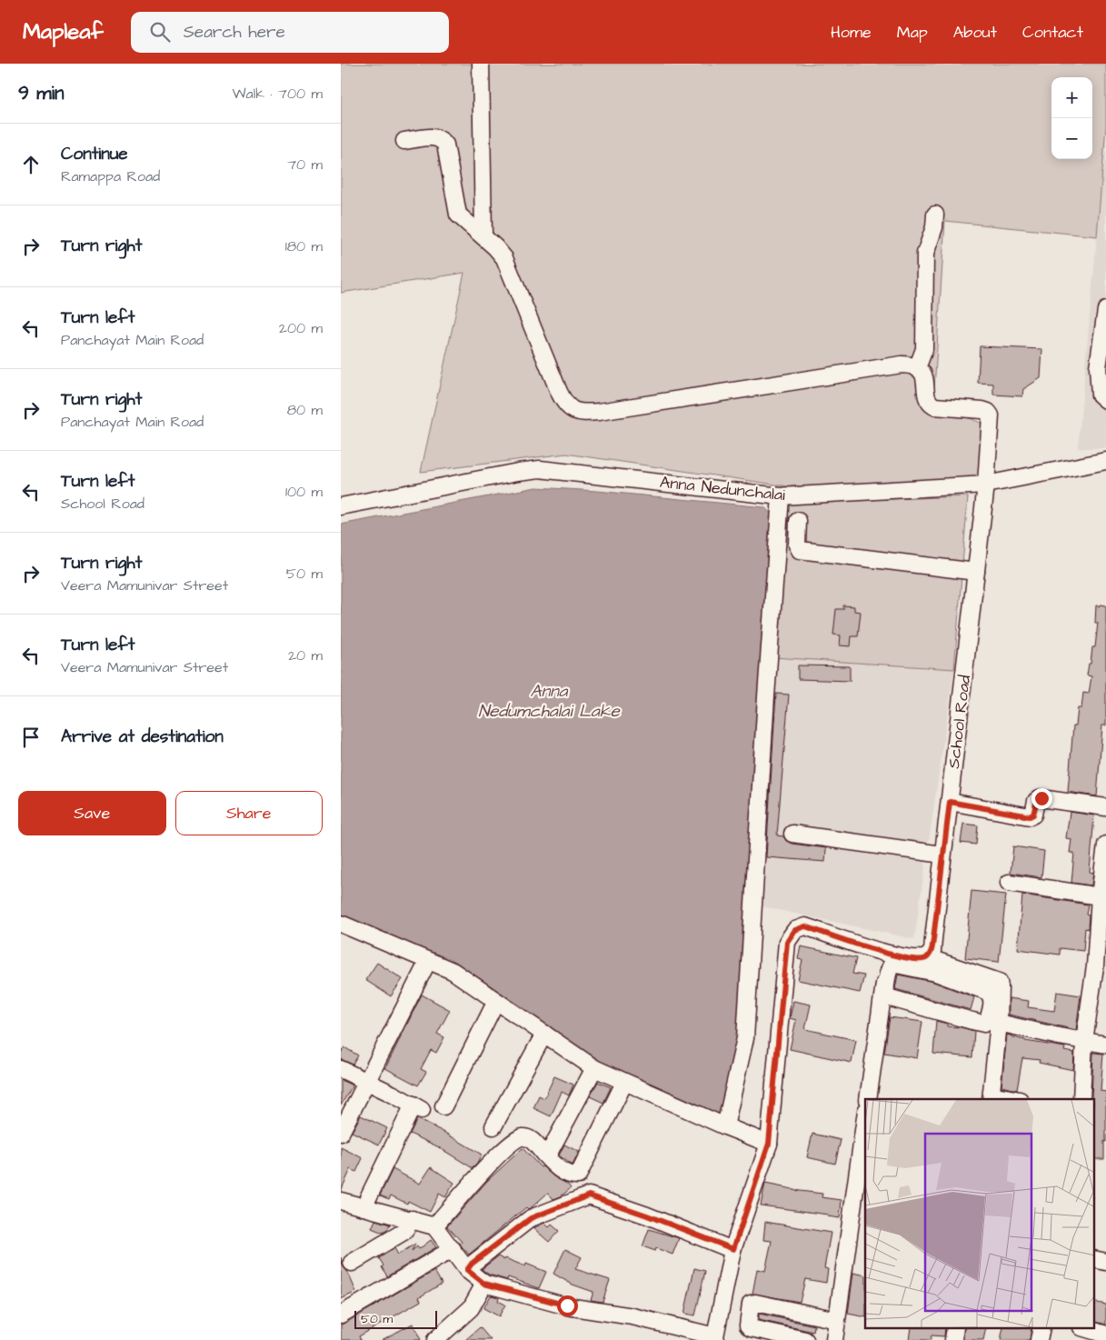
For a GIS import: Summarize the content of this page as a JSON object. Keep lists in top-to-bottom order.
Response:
{
  "streets": {
    "street": ["Anna Nedunchalai", "School Road"]
  },
  "crossings": [
    ["Anna Nedunchalai", "School Road"]
  ],
  "water": ["Anna Nedumchalai Lake"],
  "scale_bar": "50 m",
  "page": {
    "header": "Mapleaf",
    "search": "Search here",
    "nav": [
      "Home",
      "Map",
      "About",
      "Contact"
    ],
    "heading": ["9 min", "Walk · 700 m"],
    "map_buttons": ["+", "−"],
    "list": [
      ["Continue", "Ramappa Road", "70 m"],
      ["Turn right", "180 m"],
      ["Turn left", "Panchayat Main Road", "200 m"],
      ["Turn right", "Panchayat Main Road", "80 m"],
      ["Turn left", "School Road", "100 m"],
      ["Turn right", "Veera Mamunivar Street", "50 m"],
      ["Turn left", "Veera Mamunivar Street", "20 m"],
      "Arrive at destination"
    ],
    "buttons": ["Save", "Share"],
    "scale": "50 m"
  }
}
